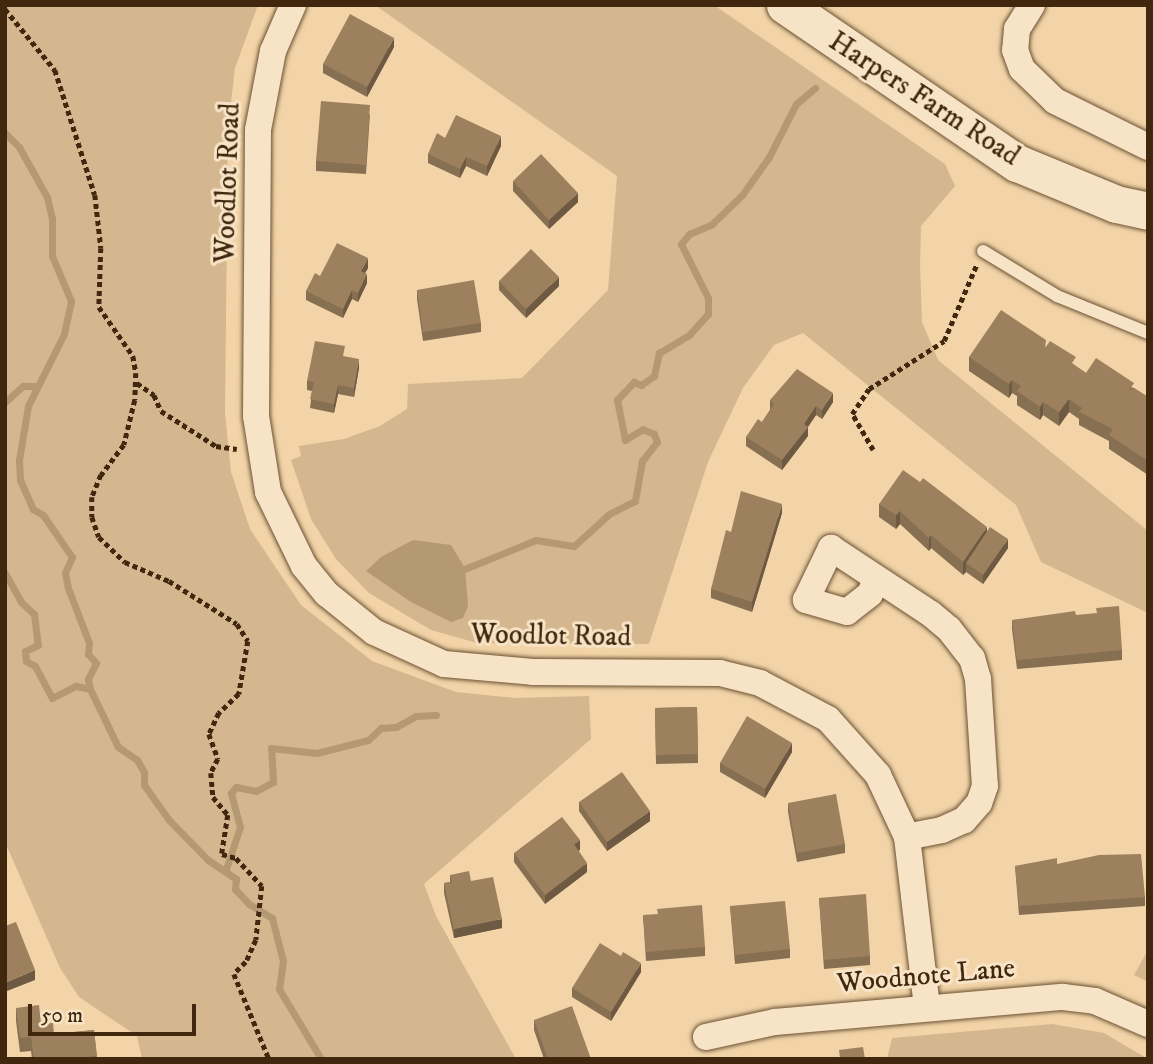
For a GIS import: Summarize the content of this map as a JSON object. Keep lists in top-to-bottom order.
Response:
{
  "streets": {
    "main road": ["Harpers Farm Road"],
    "street": ["Woodlot Road", "Woodnote Lane"]
  },
  "crossings": [
    ["Woodlot Road", "Woodnote Lane"]
  ],
  "scale_bar": "50 m"
}
